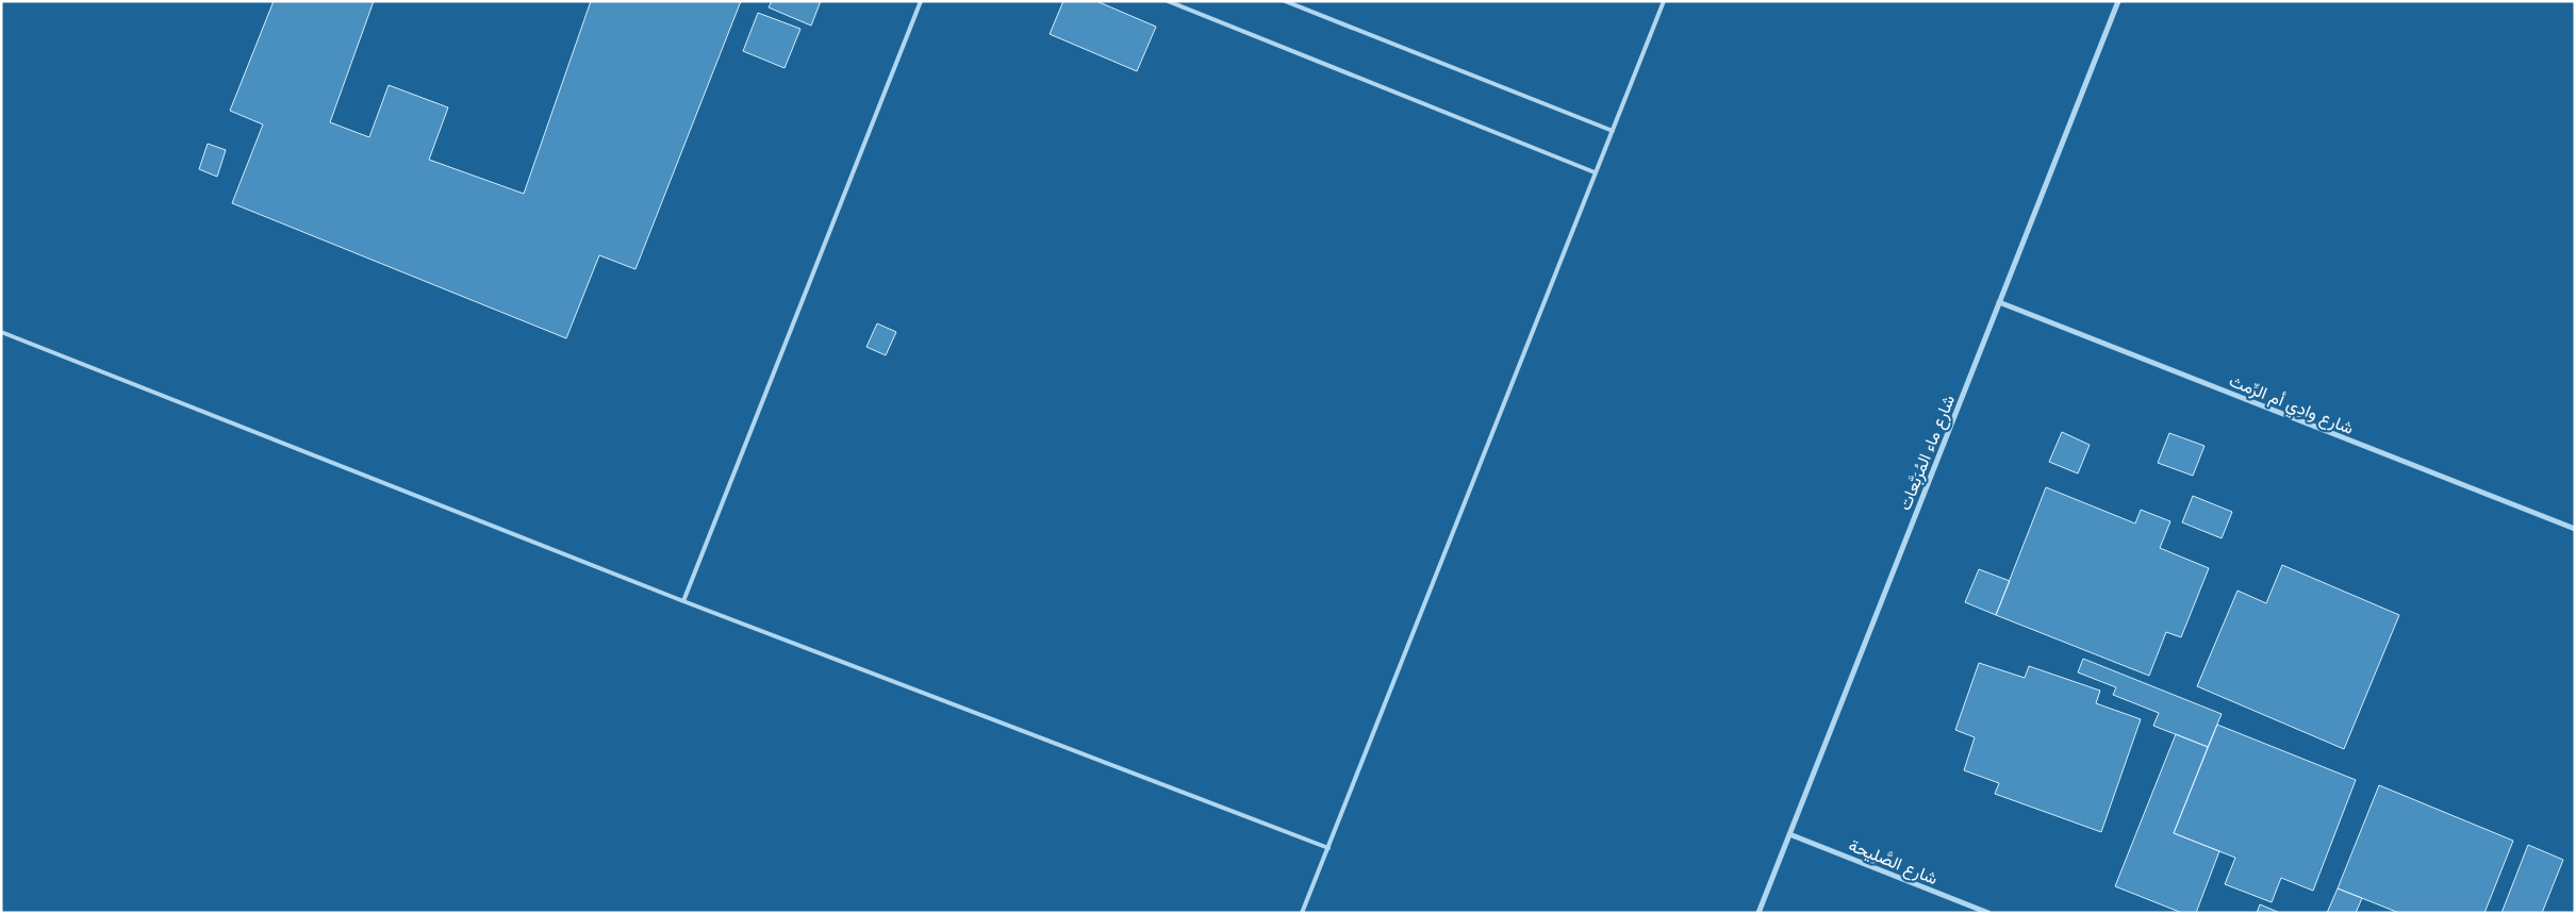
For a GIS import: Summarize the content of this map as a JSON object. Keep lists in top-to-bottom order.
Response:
{
  "streets": {
    "street": ["شارع وادِي أم الرِّمث", "شارع ماء المُرَبَّعات", "شارع الصَّلِيحة"]
  },
  "crossings": [
    ["شارع وادِي أم الرِّمث", "شارع ماء المُرَبَّعات"],
    ["شارع ماء المُرَبَّعات", "شارع الصَّلِيحة"]
  ]
}
